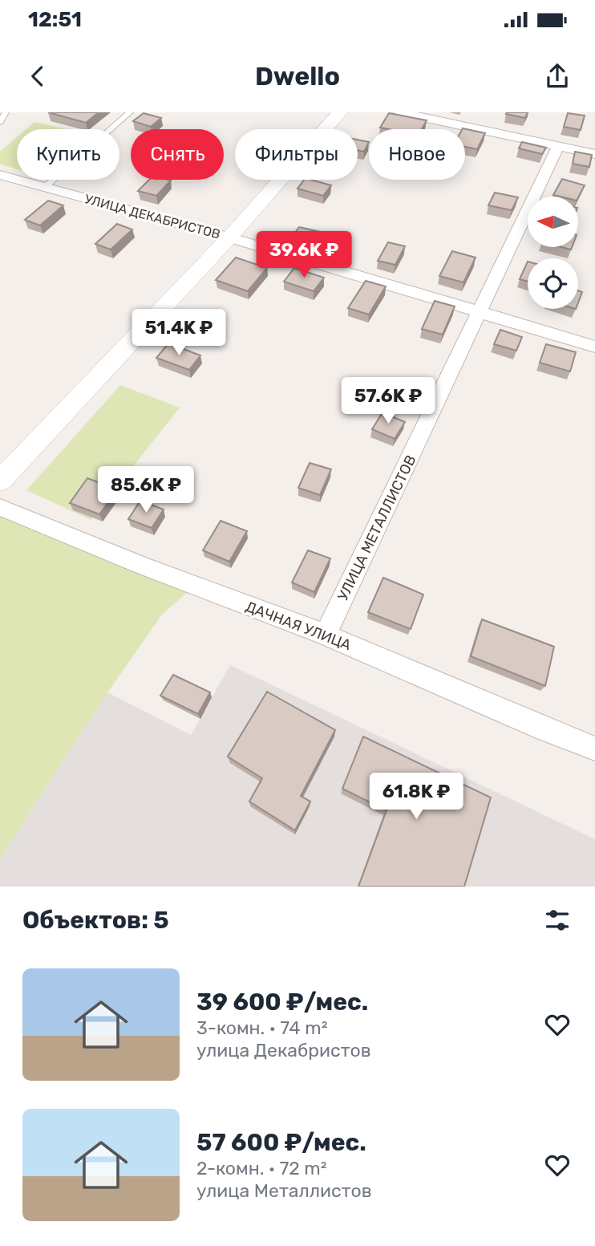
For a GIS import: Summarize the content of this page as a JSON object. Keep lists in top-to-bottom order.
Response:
{
  "streets": {
    "street": ["УЛИЦА ДЕКАБРИСТОВ", "УЛИЦА МЕТАЛЛИСТОВ", "ДАЧНАЯ УЛИЦА"]
  },
  "crossings": [
    ["УЛИЦА ДЕКАБРИСТОВ", "УЛИЦА МЕТАЛЛИСТОВ"],
    ["УЛИЦА МЕТАЛЛИСТОВ", "ДАЧНАЯ УЛИЦА"]
  ],
  "north": "left",
  "page": {
    "status": "12:51",
    "header": "Dwello",
    "chip": [
      "Купить",
      "Снять",
      "Фильтры",
      "Новое"
    ],
    "price": [
      "39.6K ₽",
      "51.4K ₽",
      "57.6K ₽",
      "85.6K ₽",
      "61.8K ₽"
    ],
    "heading": "Объектов: 5",
    "list": [
      {
        "name": "39 600 ₽/мес.",
        "note": "3-комн. · 74 m² · улица Декабристов"
      },
      {
        "name": "57 600 ₽/мес.",
        "note": "2-комн. · 72 m² · улица Металлистов"
      }
    ]
  }
}
